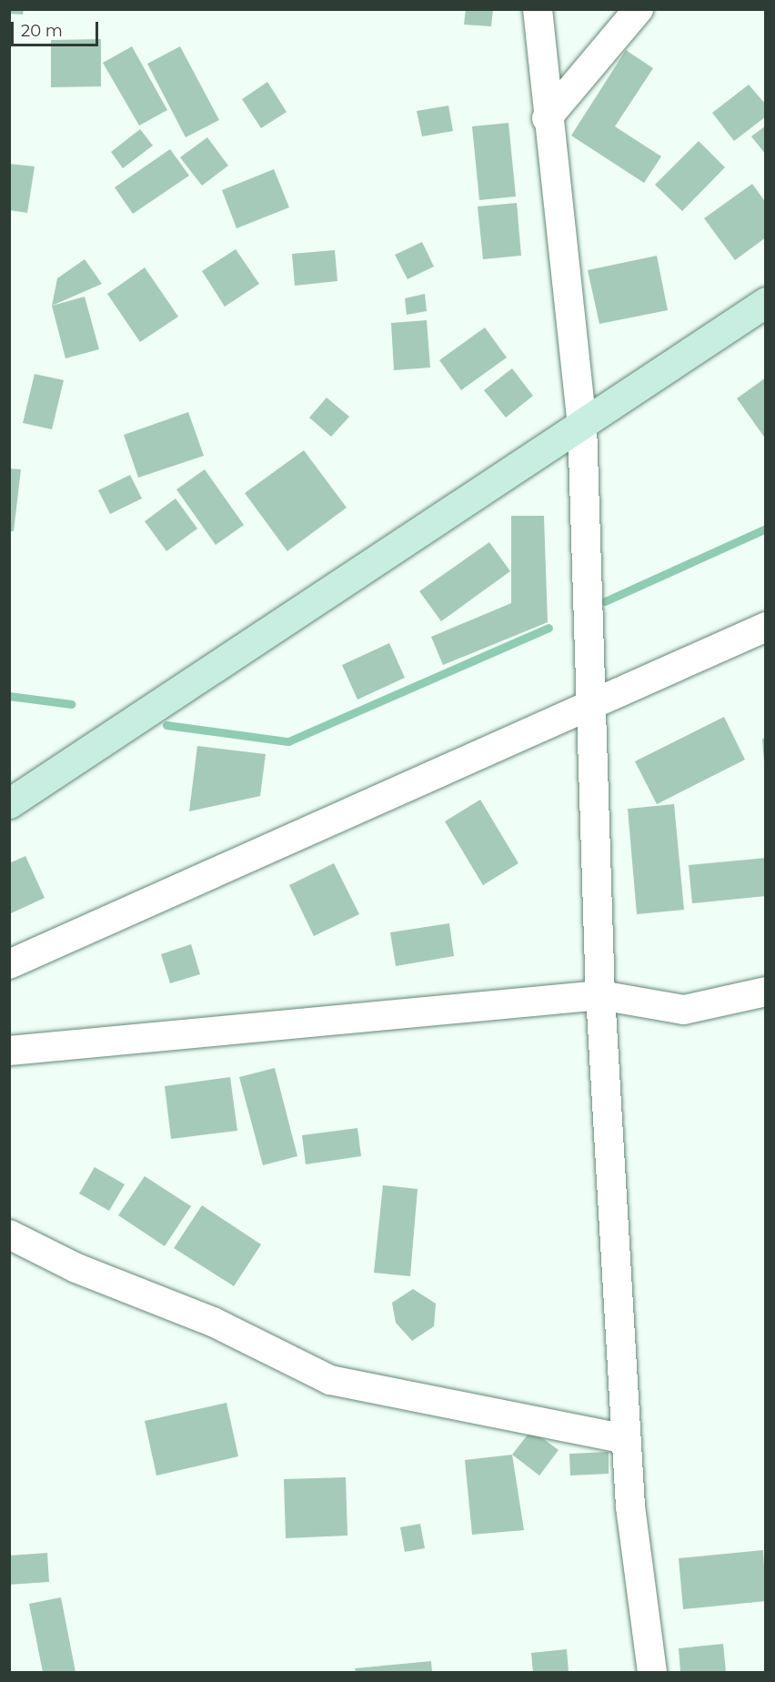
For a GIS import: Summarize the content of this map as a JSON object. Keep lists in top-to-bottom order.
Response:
{
  "scale_bar": "20 m"
}
